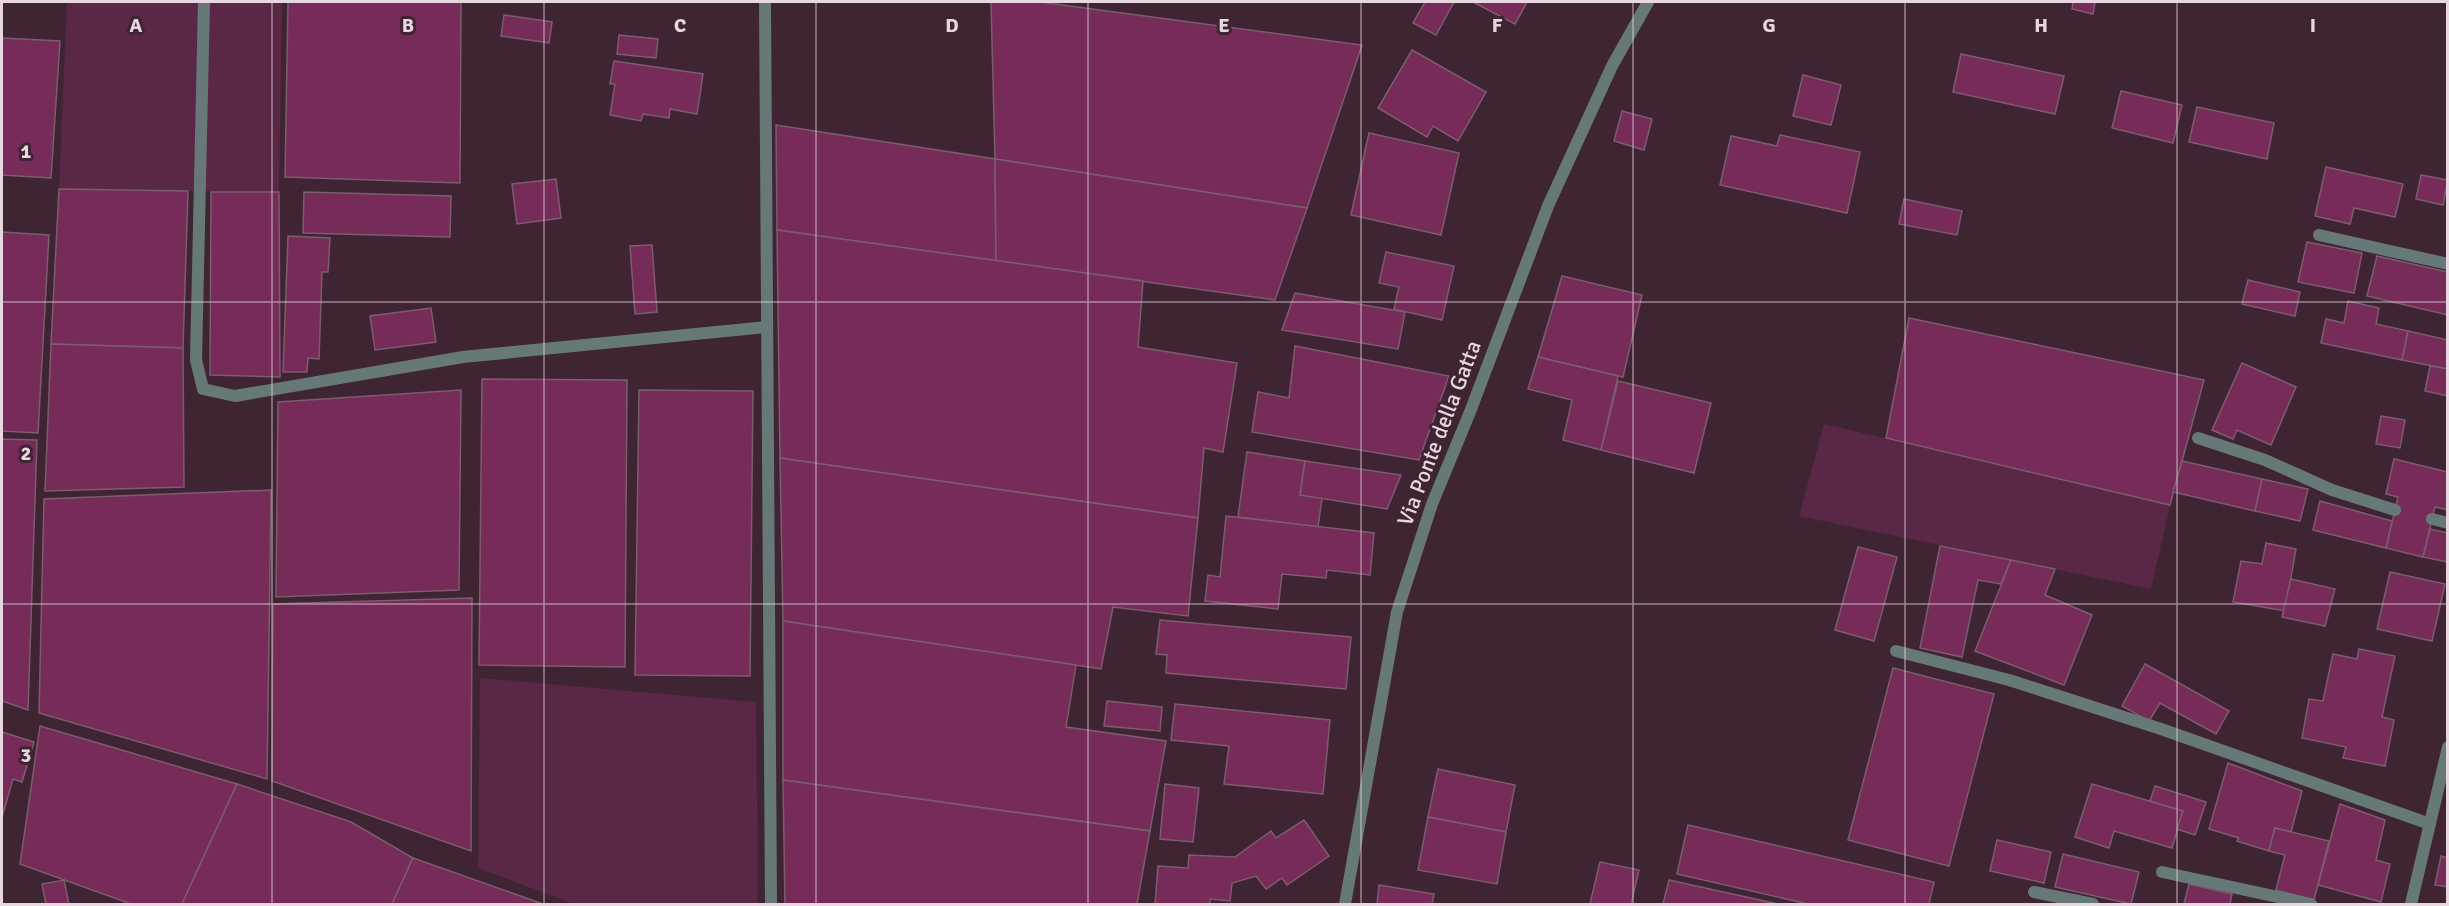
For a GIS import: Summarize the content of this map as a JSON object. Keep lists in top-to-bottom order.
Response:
{
  "streets": {
    "street": ["Via Ponte della Gatta"]
  },
  "grid": {
    "columns": [
      "A",
      "B",
      "C",
      "D",
      "E",
      "F",
      "G",
      "H",
      "I"
    ],
    "rows": ["1", "2", "3"]
  }
}
